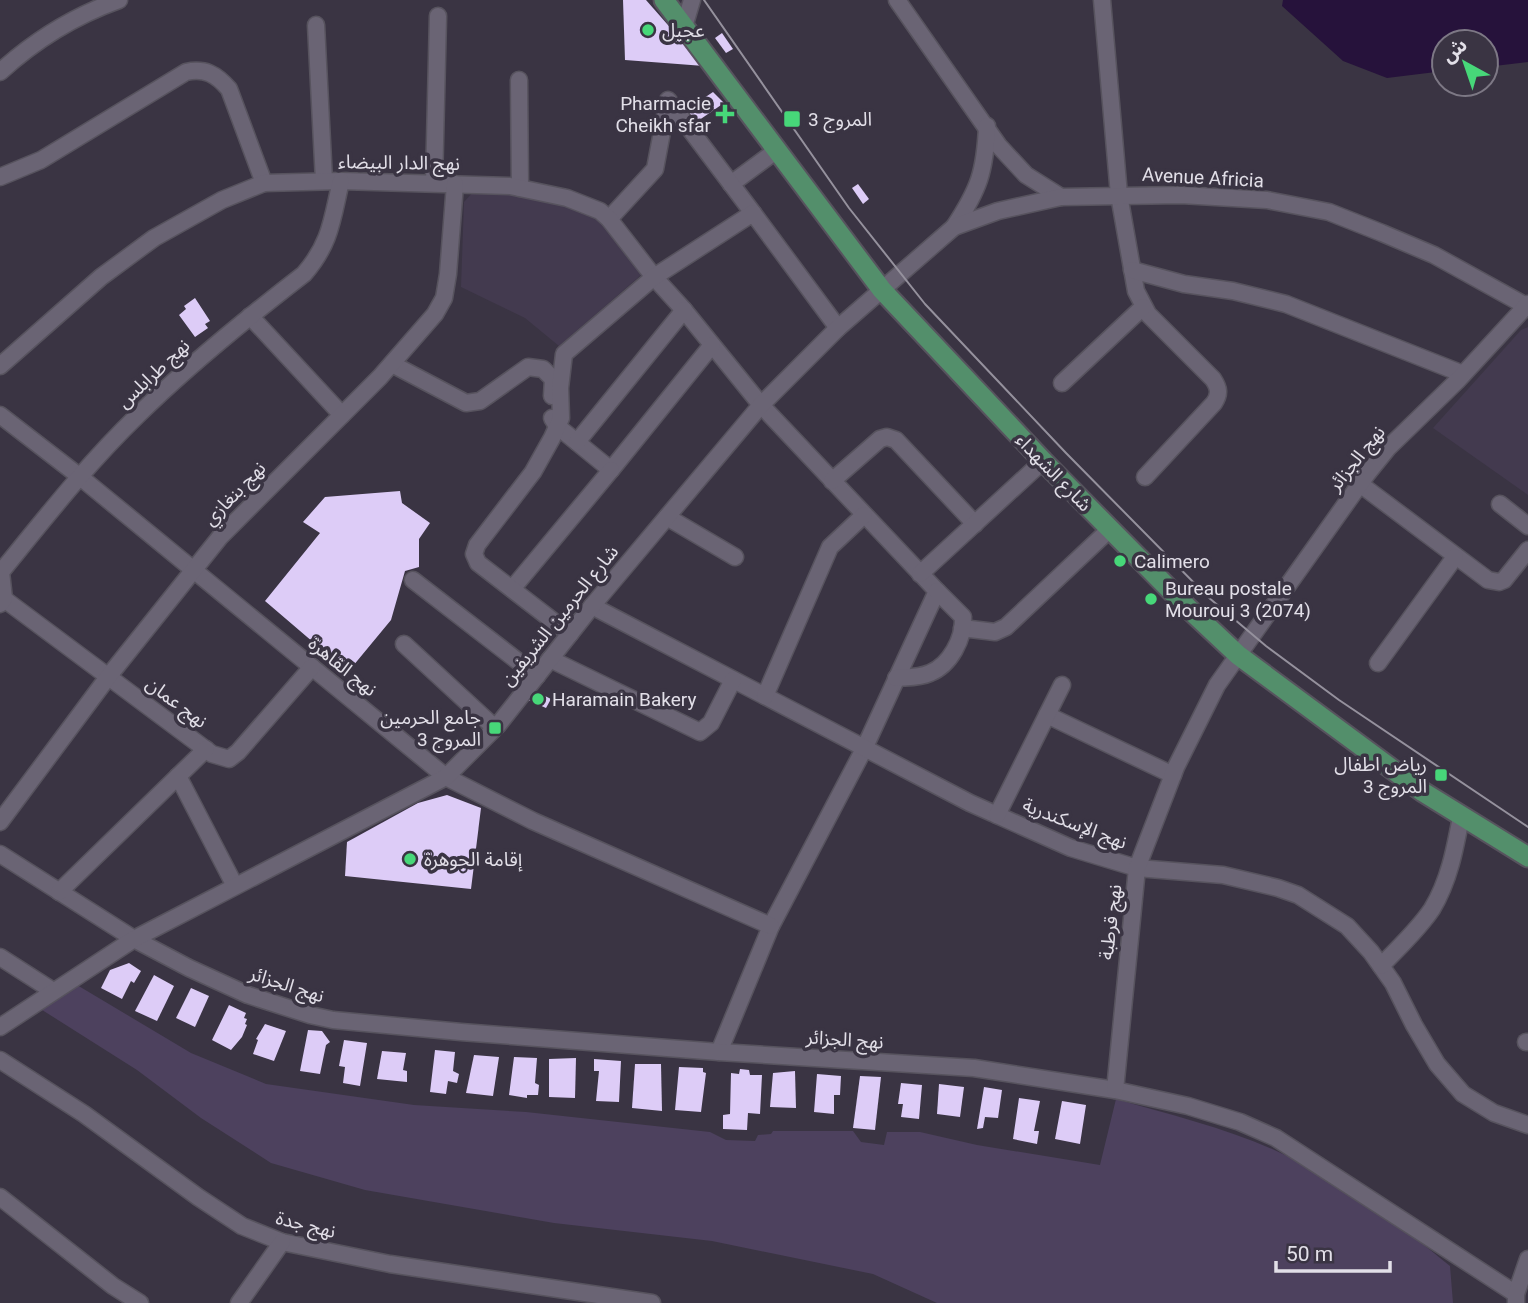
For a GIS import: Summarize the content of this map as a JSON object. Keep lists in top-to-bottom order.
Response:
{
  "streets": {
    "main road": ["شارع الشهداء"],
    "street": [
      "نهج الدار البيضاء",
      "Avenue Africia",
      "نهج طرابلس",
      "نهج الجزائر",
      "نهج بنغازي",
      "شارع الحرمين الشريفين",
      "نهج القاهرة",
      "نهج عمان",
      "نهج الإسكندرية",
      "نهج قرطبة",
      "نهج جدة"
    ]
  },
  "crossings": [
    ["نهج الدار البيضاء", "نهج طرابلس"],
    ["نهج الدار البيضاء", "نهج بنغازي"],
    ["نهج الدار البيضاء", "شارع الحرمين الشريفين"],
    ["Avenue Africia", "نهج الجزائر"],
    ["Avenue Africia", "شارع الشهداء"],
    ["Avenue Africia", "شارع الحرمين الشريفين"],
    ["نهج طرابلس", "نهج القاهرة"],
    ["نهج طرابلس", "نهج عمان"],
    ["نهج الجزائر", "شارع الشهداء"],
    ["نهج الجزائر", "شارع الحرمين الشريفين"],
    ["نهج الجزائر", "نهج قرطبة"],
    ["شارع الشهداء", "شارع الحرمين الشريفين"],
    ["شارع الشهداء", "نهج قرطبة"],
    ["نهج بنغازي", "نهج القاهرة"],
    ["نهج بنغازي", "نهج عمان"],
    ["شارع الحرمين الشريفين", "نهج القاهرة"],
    ["شارع الحرمين الشريفين", "نهج الإسكندرية"],
    ["نهج القاهرة", "نهج عمان"],
    ["نهج الإسكندرية", "نهج قرطبة"]
  ],
  "places": {
    "other": [
      "عجيل",
      "Calimero",
      "Bureau postale Mourouj 3 (2074)",
      "Haramain Bakery",
      "إقامة الجوهرة"
    ],
    "health": ["Pharmacie Cheikh sfar"],
    "transit": ["المروج 3", "جامع الحرمين المروج 3", "رياض اطفال المروج 3"]
  },
  "scale_bar": "50 m",
  "north": "top left"
}
